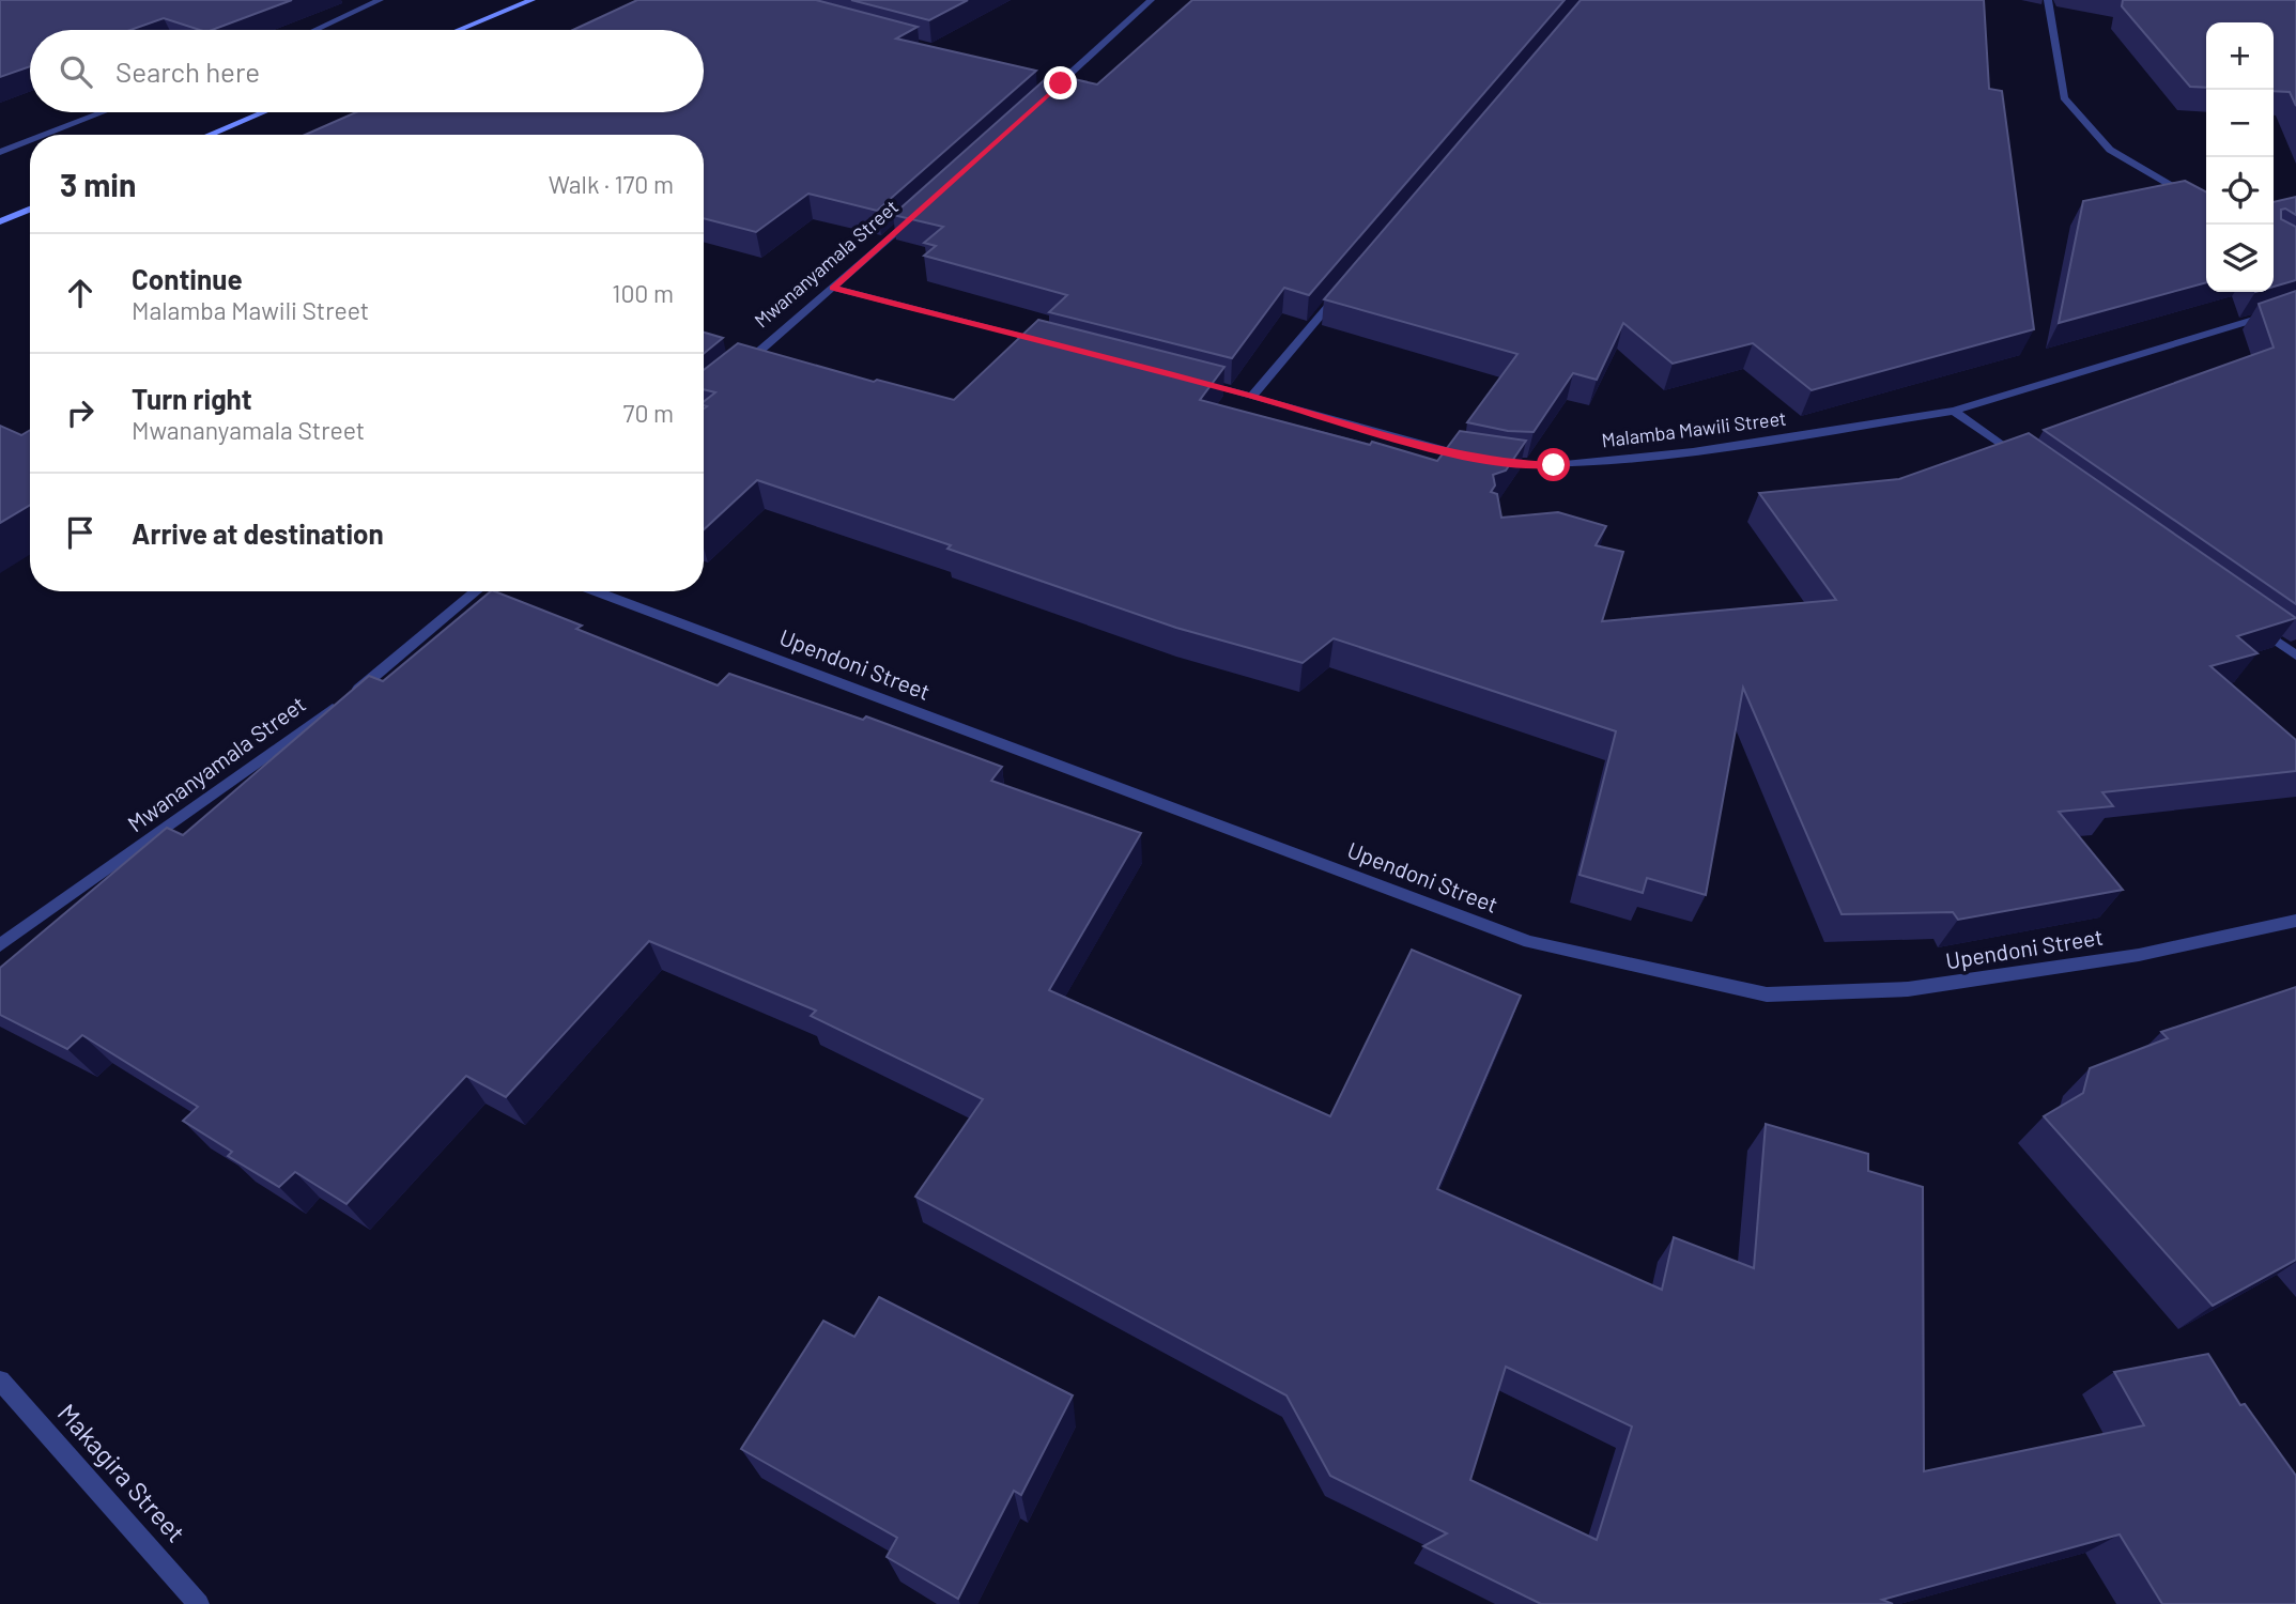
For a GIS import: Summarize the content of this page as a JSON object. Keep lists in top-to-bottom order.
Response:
{
  "streets": {
    "street": [
      "Mwananyamala Street",
      "Malamba Mawili Street",
      "Upendoni Street",
      "Makagira Street"
    ]
  },
  "page": {
    "map_buttons": ["+", "−"],
    "search": "Search here",
    "heading": ["3 min", "Walk · 170 m"],
    "list": [
      ["Continue", "Malamba Mawili Street", "100 m"],
      ["Turn right", "Mwananyamala Street", "70 m"],
      "Arrive at destination"
    ]
  }
}
